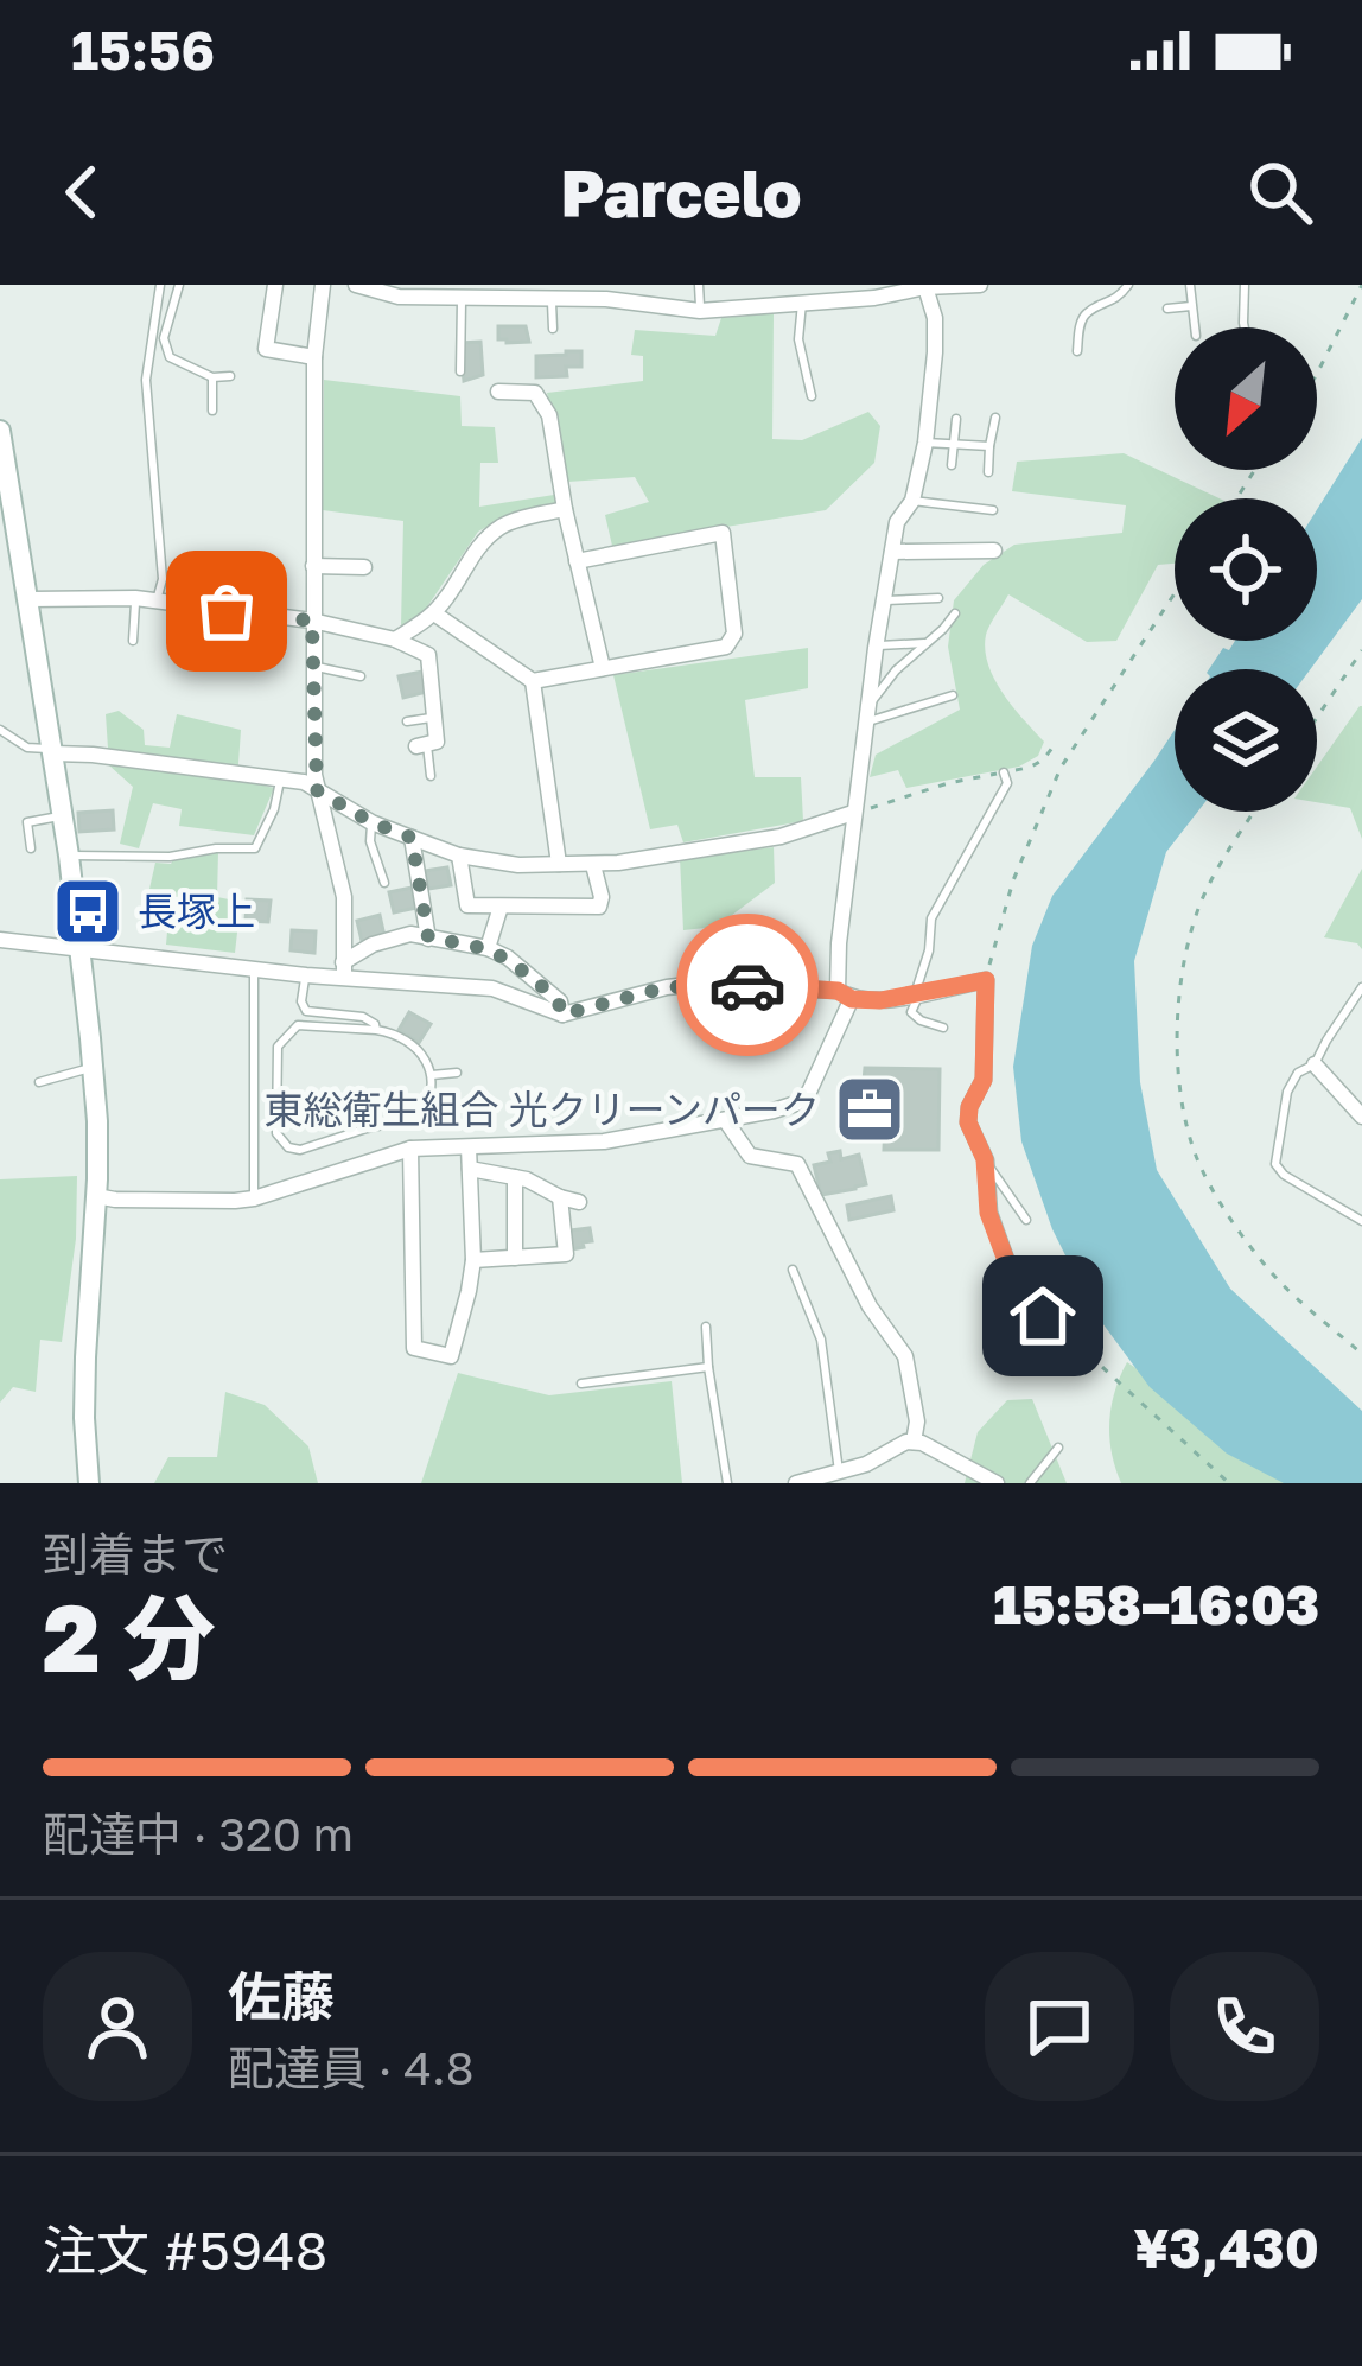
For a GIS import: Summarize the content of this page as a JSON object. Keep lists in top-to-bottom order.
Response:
{
  "places": {
    "bus stop": ["長塚上"],
    "office": ["東総衛生組合 光クリーンパーク"]
  },
  "north": "bottom left",
  "page": {
    "status": "15:56",
    "header": "Parcelo",
    "heading": ["2 分", "到着まで", "15:58–16:03"],
    "panel": [
      "佐藤",
      "配達員 · 4.8",
      "注文 #5948",
      "¥3,430"
    ],
    "bar": "配達中 · 320 m"
  }
}
